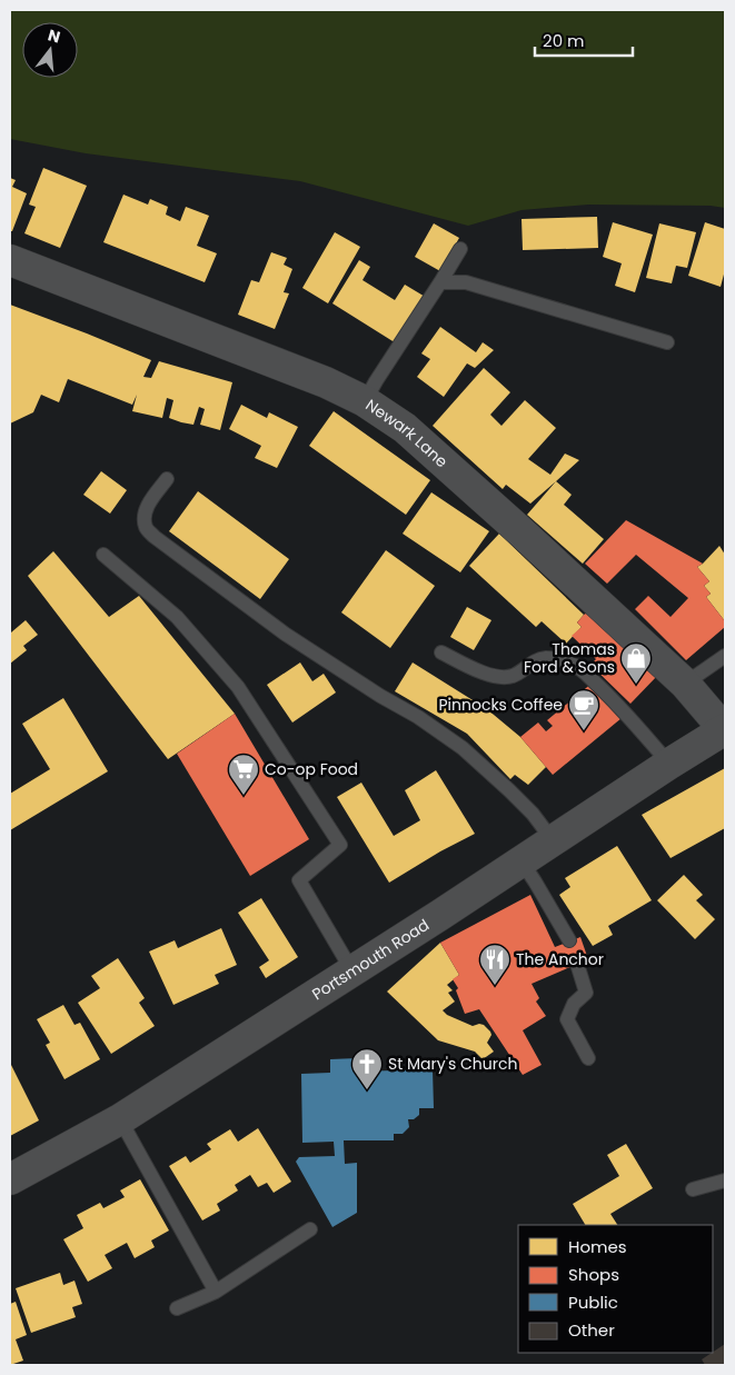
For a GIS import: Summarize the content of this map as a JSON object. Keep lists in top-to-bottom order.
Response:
{
  "streets": {
    "main road": ["Newark Lane", "Portsmouth Road"]
  },
  "crossings": [
    ["Newark Lane", "Portsmouth Road"]
  ],
  "places": {
    "shop": ["Thomas Ford & Sons"],
    "cafe": ["Pinnocks Coffee"],
    "supermarket": ["Co-op Food"],
    "restaurant": ["The Anchor"],
    "church": ["St Mary's Church"]
  },
  "legend": [
    "Homes",
    "Shops",
    "Public",
    "Other"
  ],
  "scale_bar": "20 m",
  "north": "top"
}
